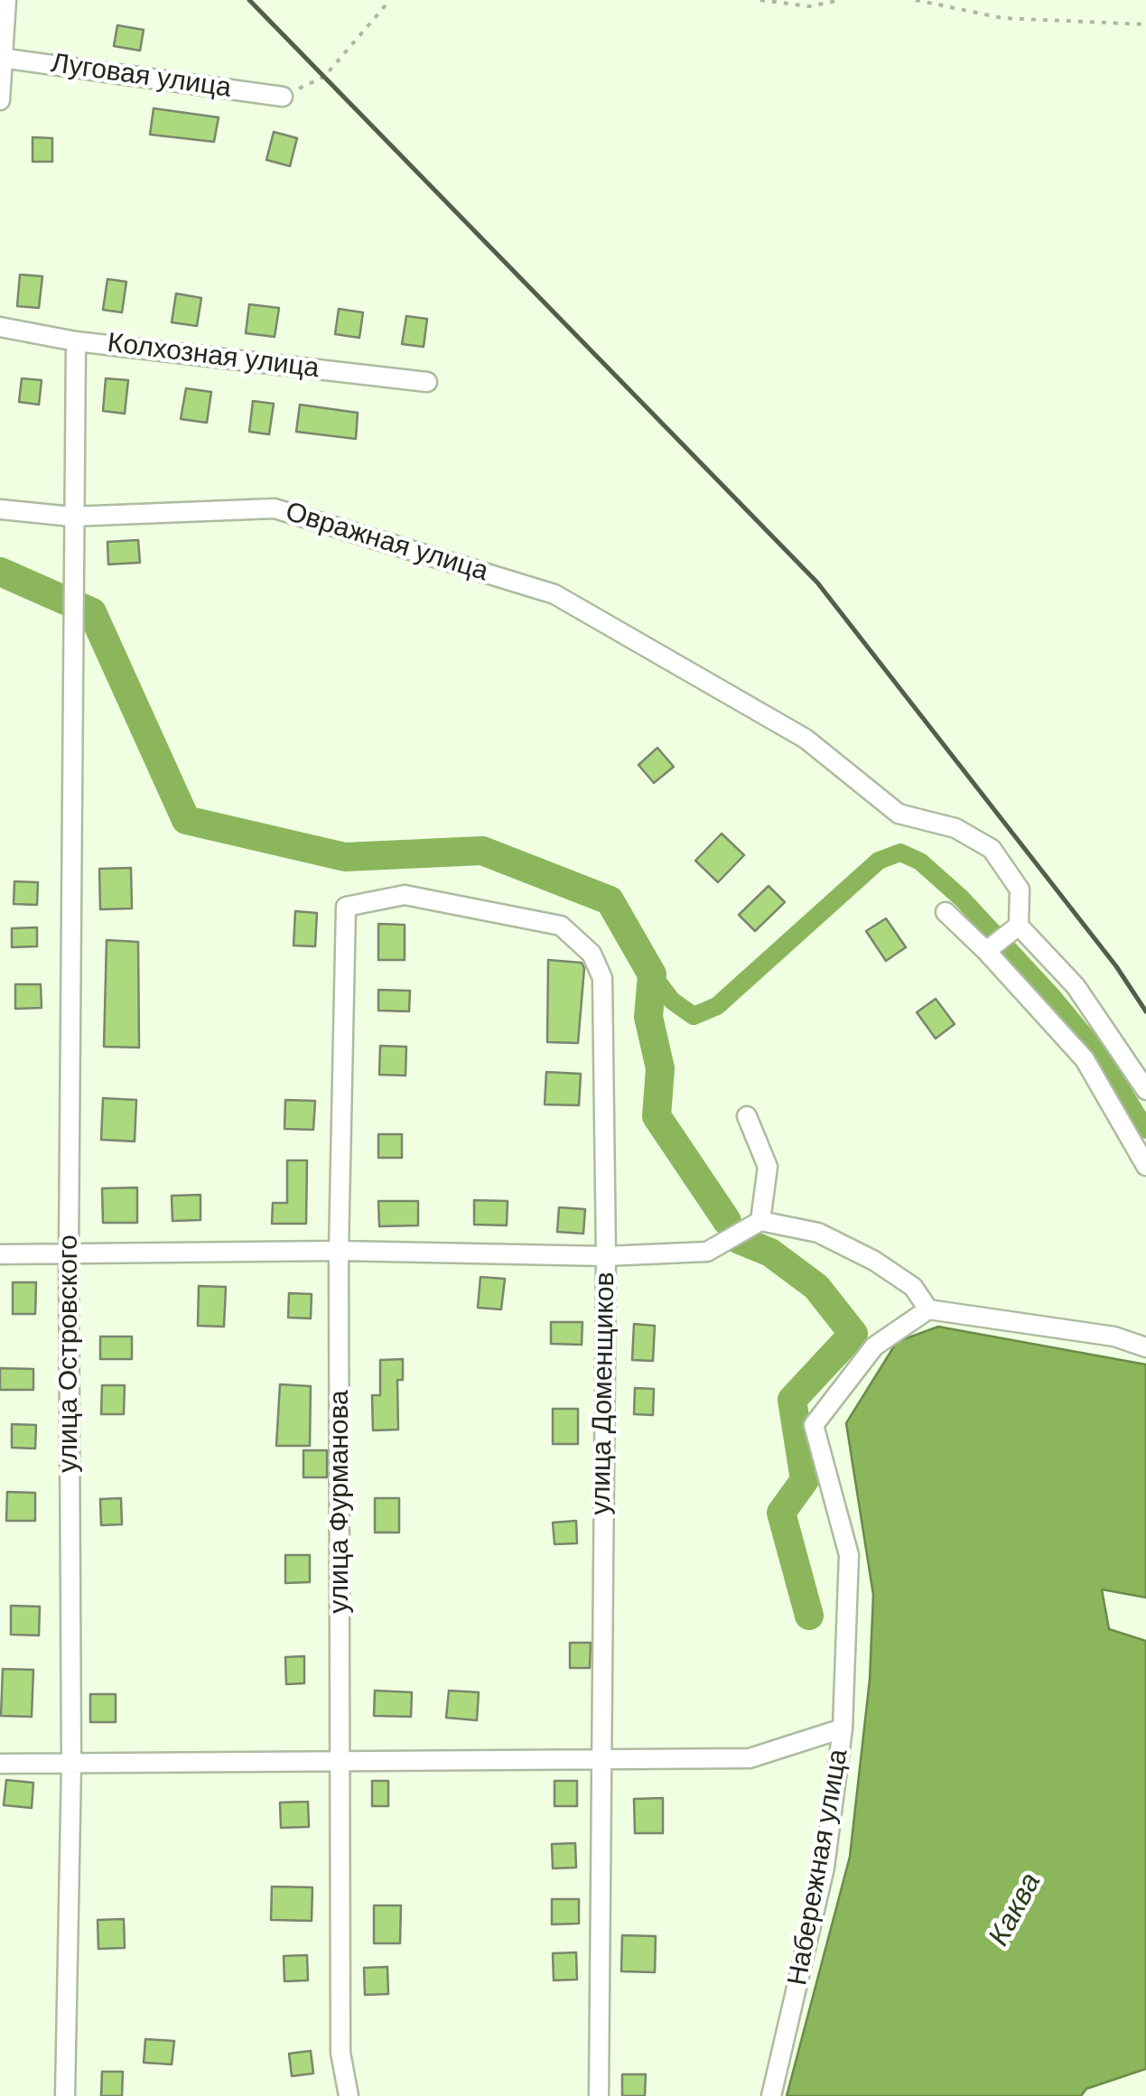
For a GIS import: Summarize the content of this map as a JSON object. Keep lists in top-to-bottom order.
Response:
{
  "streets": {
    "street": [
      "Луговая улица",
      "Колхозная улица",
      "Овражная улица",
      "улица Островского",
      "улица Доменщиков",
      "улица Фурманова",
      "Набережная улица"
    ]
  },
  "crossings": [
    ["Колхозная улица", "улица Островского"],
    ["Овражная улица", "улица Островского"],
    ["улица Доменщиков", "улица Фурманова"]
  ],
  "water": ["Каква"]
}
